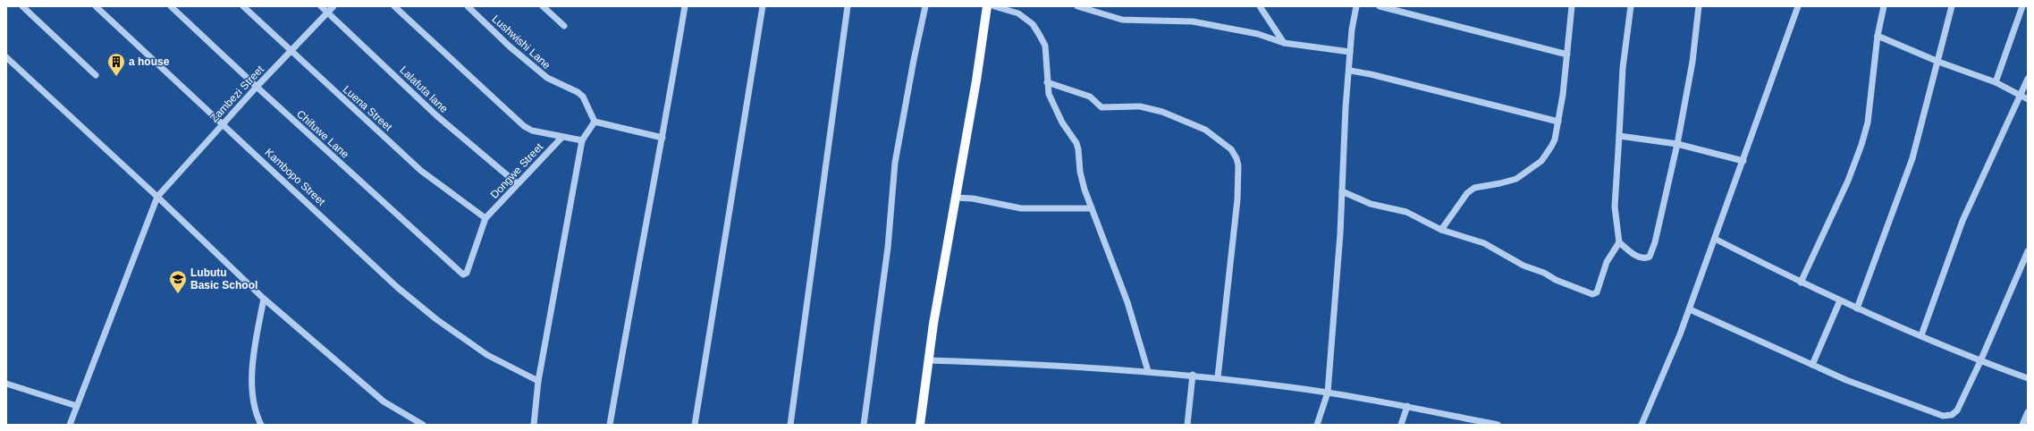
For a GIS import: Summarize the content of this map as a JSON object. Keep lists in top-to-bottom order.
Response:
{
  "streets": {
    "street": [
      "Lushwishi Lane",
      "Lalafuta lane",
      "Zambezi Street",
      "Luena Street",
      "Chifuwe Lane",
      "Dongwe Street",
      "Kambopo Street"
    ]
  },
  "crossings": [
    ["Lalafuta lane", "Zambezi Street"],
    ["Lalafuta lane", "Dongwe Street"],
    ["Zambezi Street", "Luena Street"],
    ["Zambezi Street", "Chifuwe Lane"],
    ["Zambezi Street", "Kambopo Street"],
    ["Luena Street", "Chifuwe Lane"],
    ["Luena Street", "Dongwe Street"],
    ["Chifuwe Lane", "Dongwe Street"]
  ],
  "places": {
    "building": ["a house"],
    "school or university": ["Lubutu Basic School"]
  }
}
